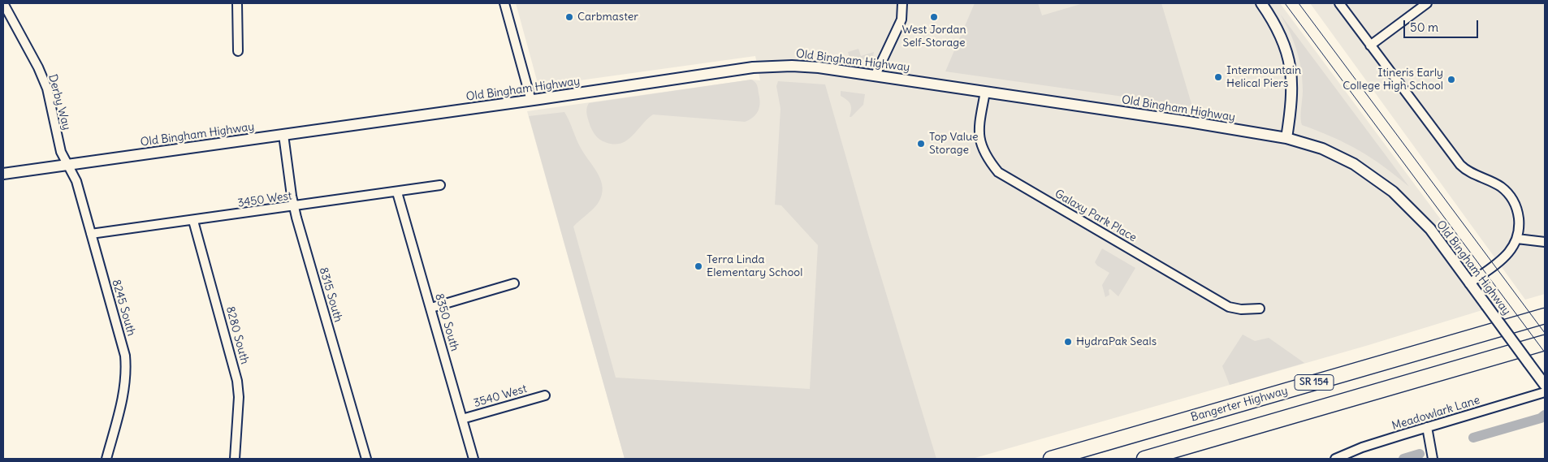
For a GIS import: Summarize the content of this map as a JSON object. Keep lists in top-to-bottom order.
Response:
{
  "streets": {
    "highway": ["SR 154", "Bangerter Highway"],
    "street": [
      "Old Bingham Highway",
      "Derby Way",
      "3450 West",
      "Galaxy Park Place",
      "8315 South",
      "8245 South",
      "8350 South",
      "8280 South",
      "3540 West",
      "Meadowlark Lane"
    ]
  },
  "crossings": [
    ["Old Bingham Highway", "Derby Way"],
    ["Old Bingham Highway", "Galaxy Park Place"],
    ["Old Bingham Highway", "8315 South"],
    ["Old Bingham Highway", "8245 South"],
    ["Derby Way", "8245 South"],
    ["3450 West", "8315 South"],
    ["3450 West", "8245 South"],
    ["3450 West", "8350 South"],
    ["3450 West", "8280 South"],
    ["8350 South", "3540 West"]
  ],
  "places": [
    "Carbmaster",
    "West Jordan Self-Storage",
    "Intermountain Helical Piers",
    "Itineris Early College High School",
    "Top Value Storage",
    "Terra Linda Elementary School",
    "HydraPak Seals"
  ],
  "scale_bar": "50 m"
}
